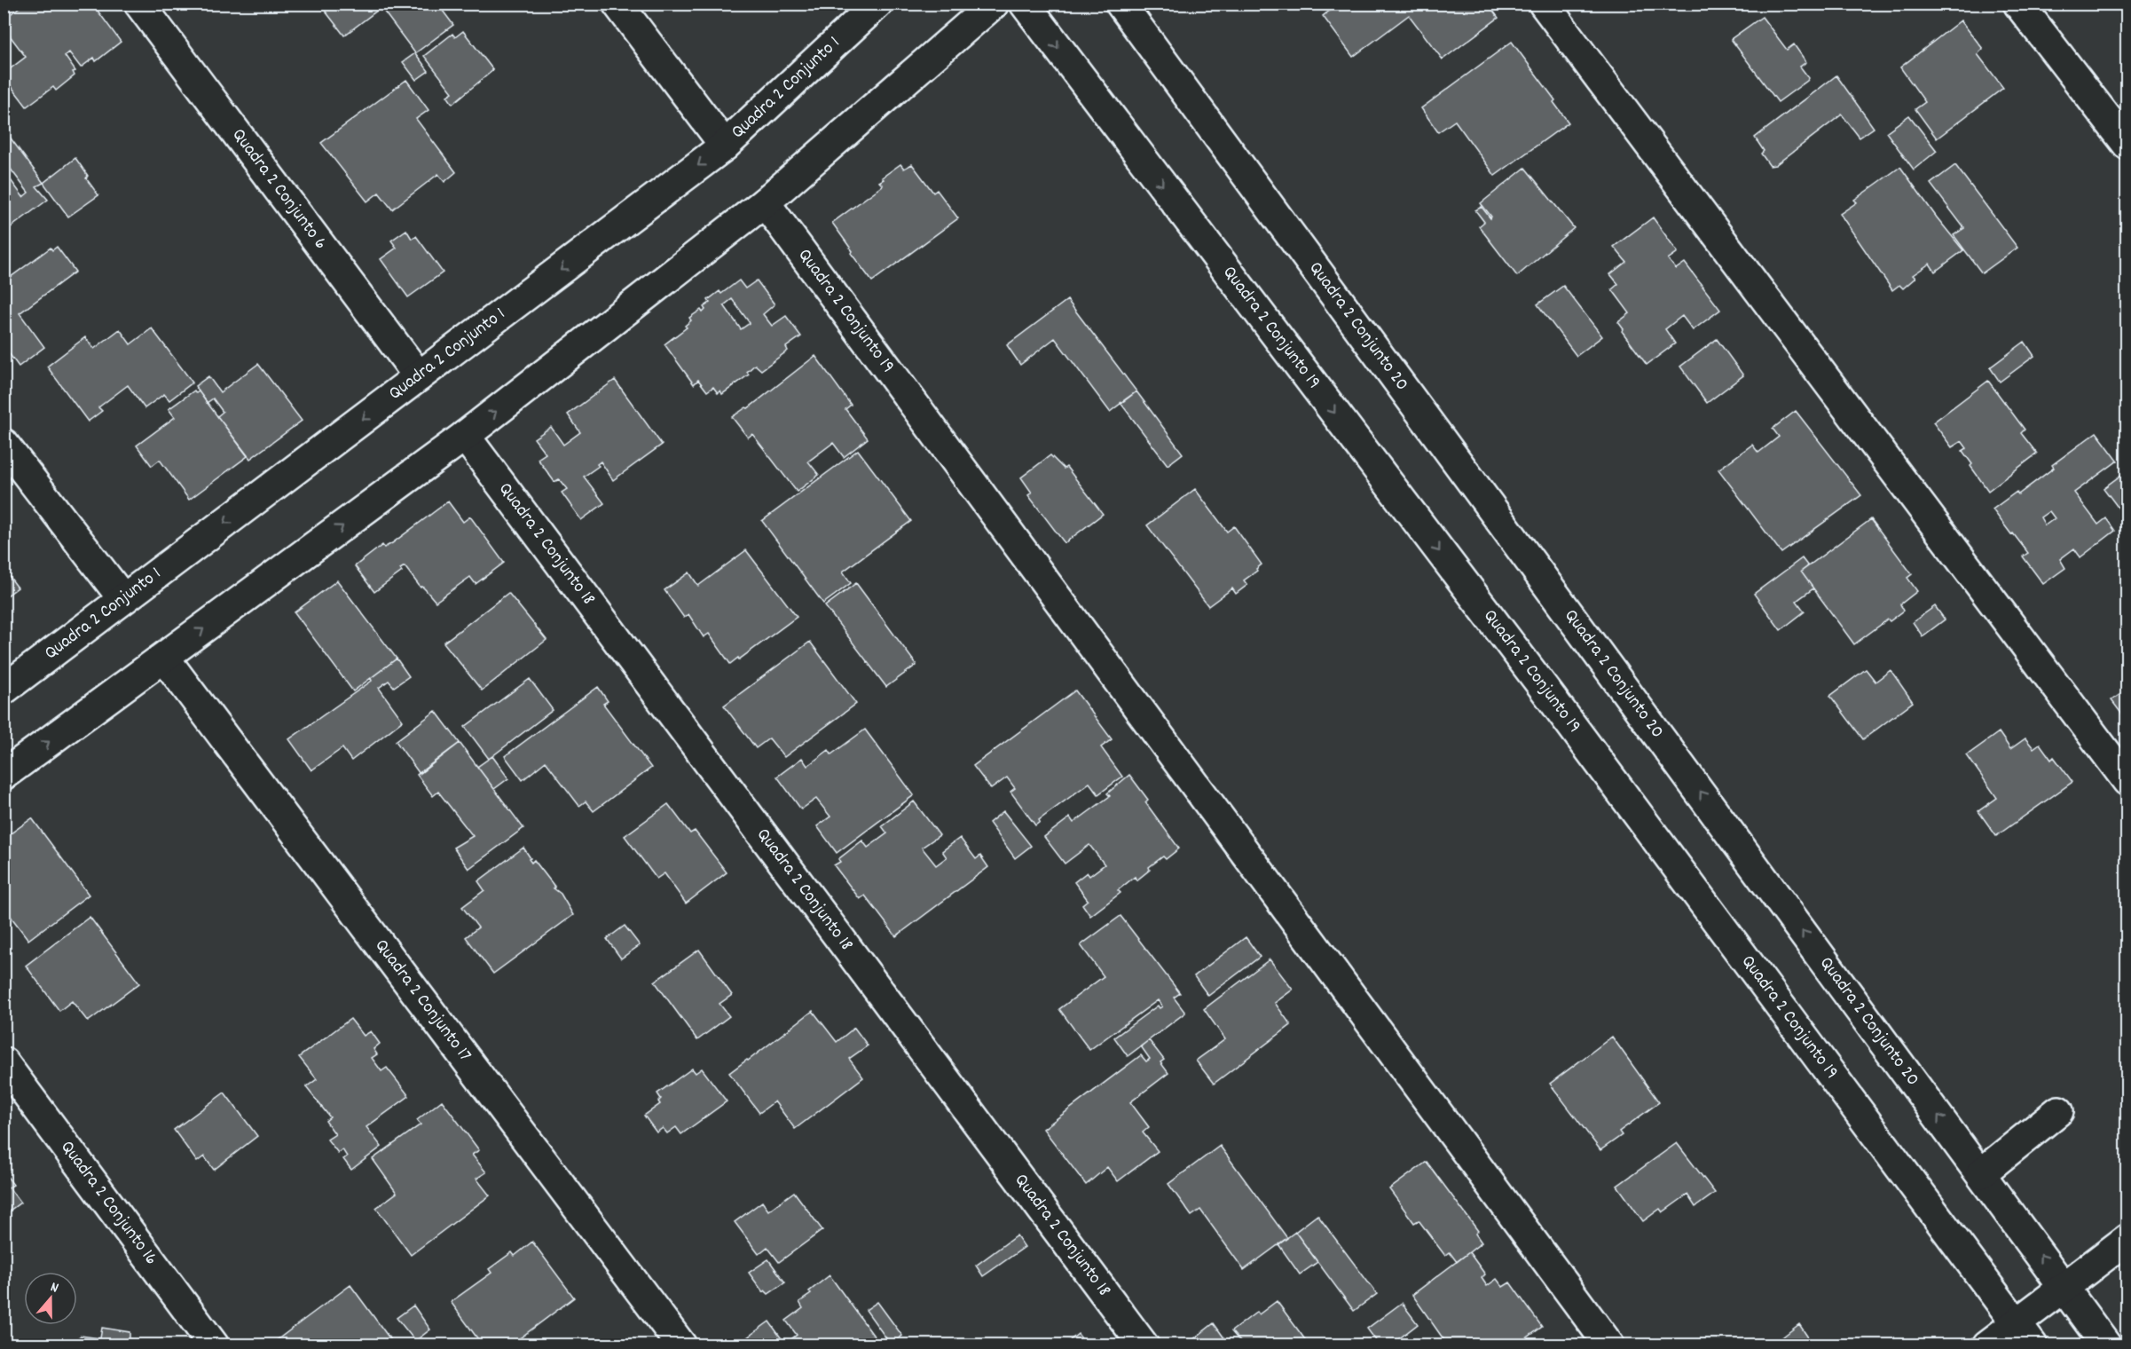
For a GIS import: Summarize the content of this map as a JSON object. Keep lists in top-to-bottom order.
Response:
{
  "streets": {
    "street": [
      "Quadra 2 Conjunto 1",
      "Quadra 2 Conjunto 6",
      "Quadra 2 Conjunto 19",
      "Quadra 2 Conjunto 20",
      "Quadra 2 Conjunto 18",
      "Quadra 2 Conjunto 17",
      "Quadra 2 Conjunto 16"
    ]
  },
  "crossings": [
    ["Quadra 2 Conjunto 1", "Quadra 2 Conjunto 6"]
  ],
  "one_way": ["Quadra 2 Conjunto 19", "Quadra 2 Conjunto 20"],
  "north": "top"
}
